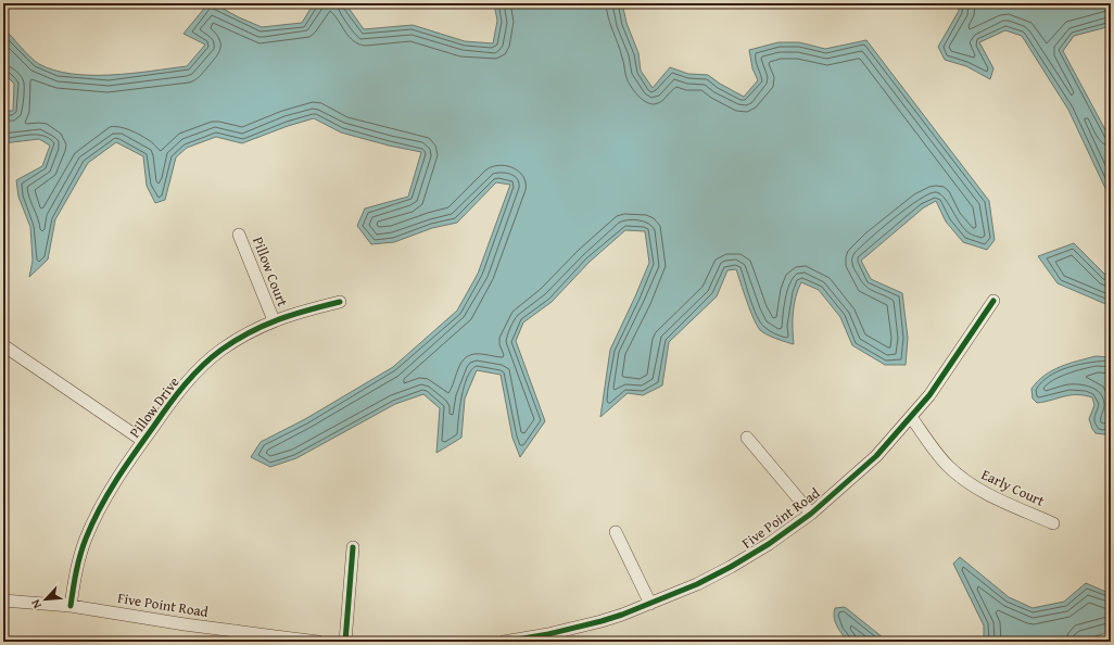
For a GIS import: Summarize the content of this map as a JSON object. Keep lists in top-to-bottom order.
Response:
{
  "streets": {
    "street": [
      "Pillow Court",
      "Pillow Drive",
      "Early Court",
      "Five Point Road"
    ]
  },
  "crossings": [
    ["Pillow Court", "Pillow Drive"],
    ["Pillow Drive", "Five Point Road"],
    ["Early Court", "Five Point Road"]
  ],
  "north": "bottom left"
}
